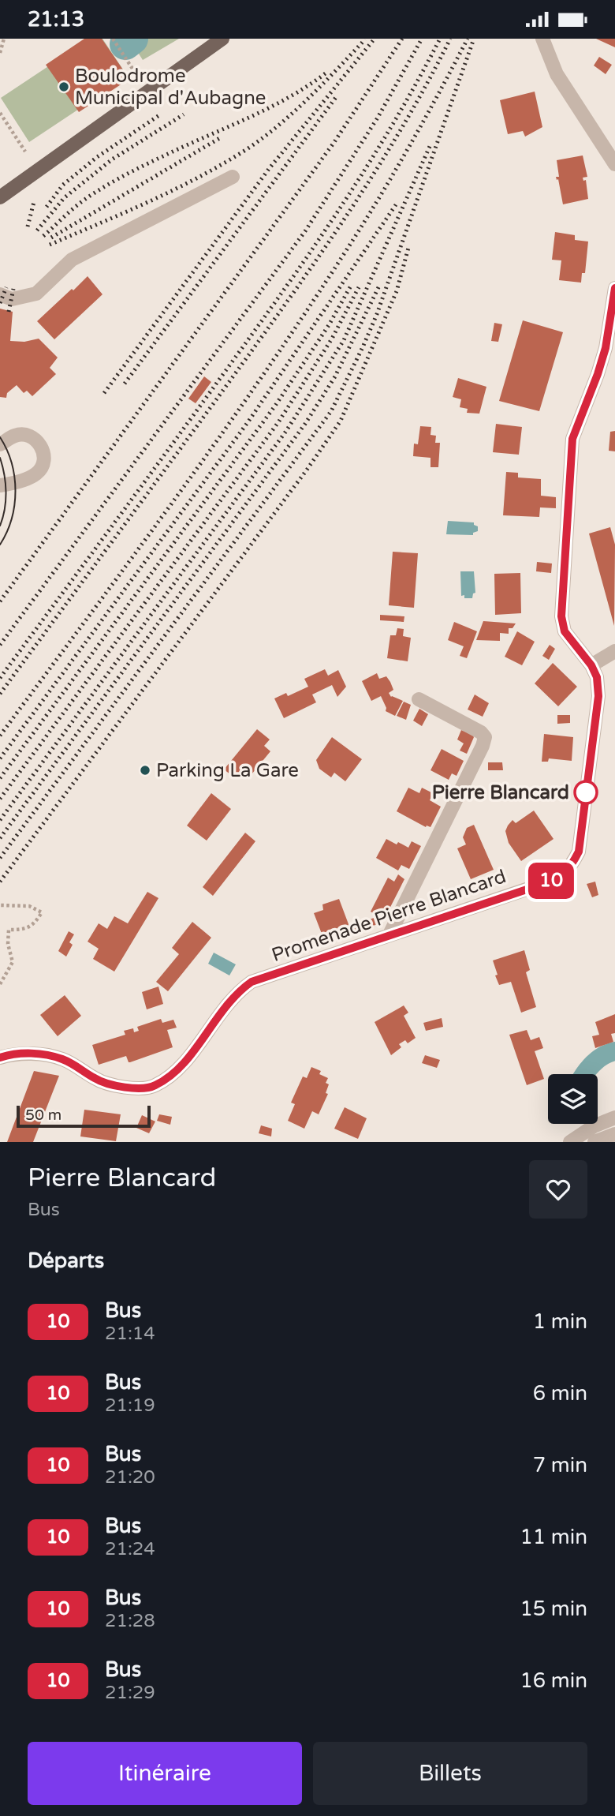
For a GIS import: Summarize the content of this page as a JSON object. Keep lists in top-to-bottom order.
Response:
{
  "streets": {
    "street": ["Promenade Pierre Blancard"]
  },
  "places": ["Boulodrome Municipal d'Aubagne", "Parking La Gare", "Pierre Blancard"],
  "lines": ["bus line 10"],
  "scale_bar": "50 m",
  "page": {
    "status": "21:13",
    "on_map": "10",
    "scale": "50 m",
    "heading": [
      ["Pierre Blancard", "Bus"],
      "Départs"
    ],
    "list": [
      {
        "mark": "10",
        "name": "Bus",
        "note": "21:14",
        "value": "1 min"
      },
      {
        "mark": "10",
        "name": "Bus",
        "note": "21:19",
        "value": "6 min"
      },
      {
        "mark": "10",
        "name": "Bus",
        "note": "21:20",
        "value": "7 min"
      },
      {
        "mark": "10",
        "name": "Bus",
        "note": "21:24",
        "value": "11 min"
      },
      {
        "mark": "10",
        "name": "Bus",
        "note": "21:28",
        "value": "15 min"
      },
      {
        "mark": "10",
        "name": "Bus",
        "note": "21:29",
        "value": "16 min"
      }
    ],
    "buttons": ["Itinéraire", "Billets"]
  }
}
